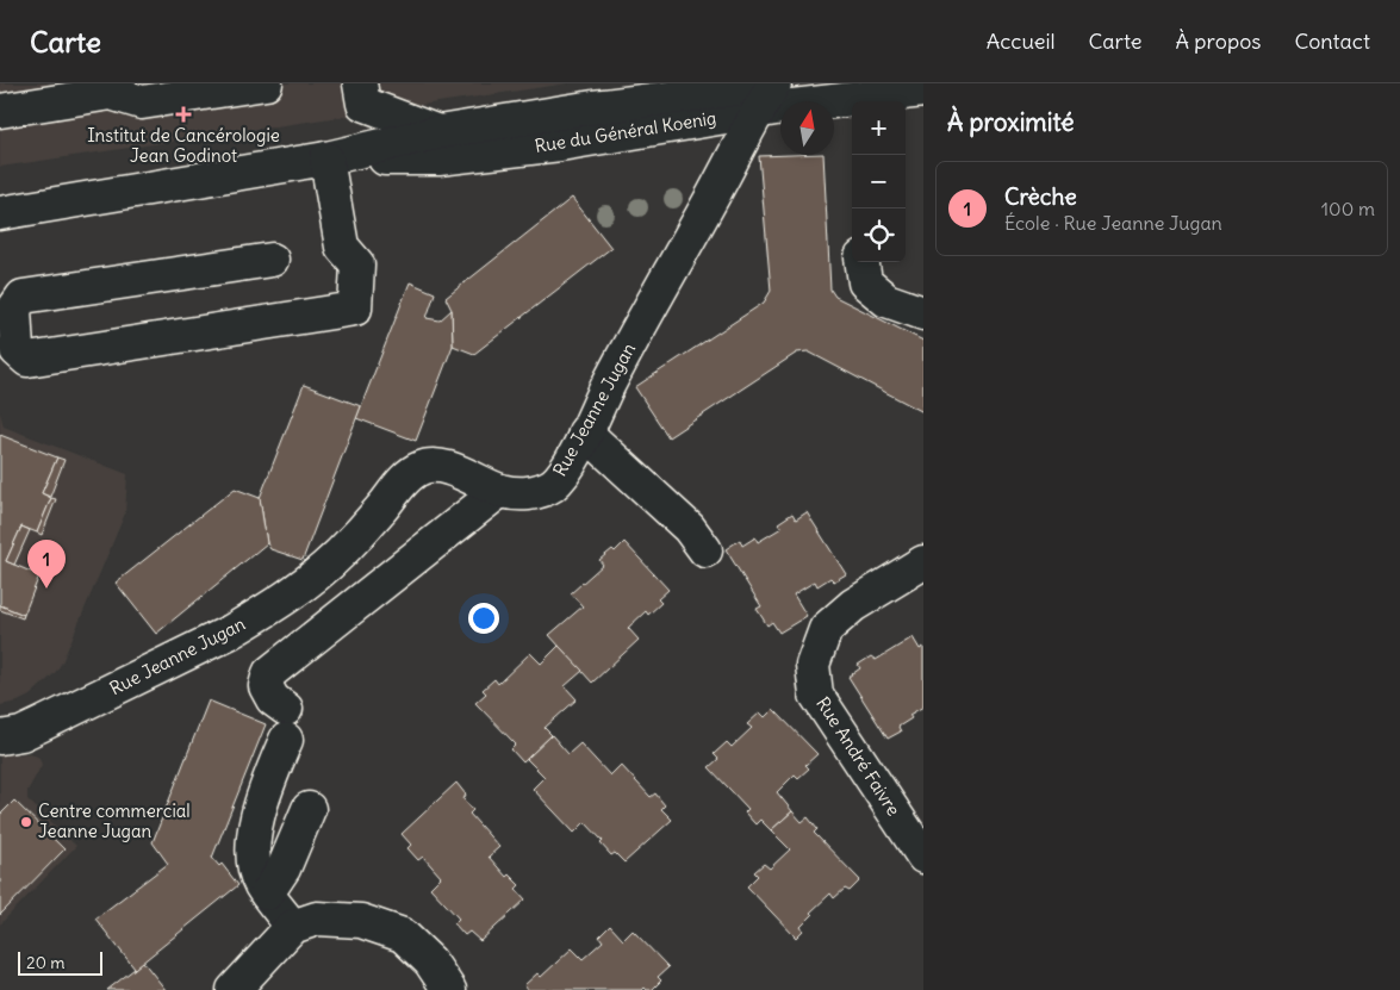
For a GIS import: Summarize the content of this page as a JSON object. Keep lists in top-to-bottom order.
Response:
{
  "streets": {
    "street": ["Rue du Général Koenig", "Rue Jeanne Jugan", "Rue André Faivre"]
  },
  "crossings": [
    ["Rue du Général Koenig", "Rue Jeanne Jugan"]
  ],
  "places": {
    "health": ["Institut de Cancérologie Jean Godinot"],
    "other": ["Centre commercial Jeanne Jugan"]
  },
  "scale_bar": "20 m",
  "north": "top",
  "page": {
    "header": "Carte",
    "nav": [
      "Accueil",
      "Carte",
      "À propos",
      "Contact"
    ],
    "heading": "À proximité",
    "map_buttons": ["+", "−"],
    "list": [
      {
        "mark": "1",
        "name": "Crèche",
        "note": "École · Rue Jeanne Jugan",
        "value": "100 m"
      }
    ],
    "pins": "1",
    "scale": "20 m"
  }
}
